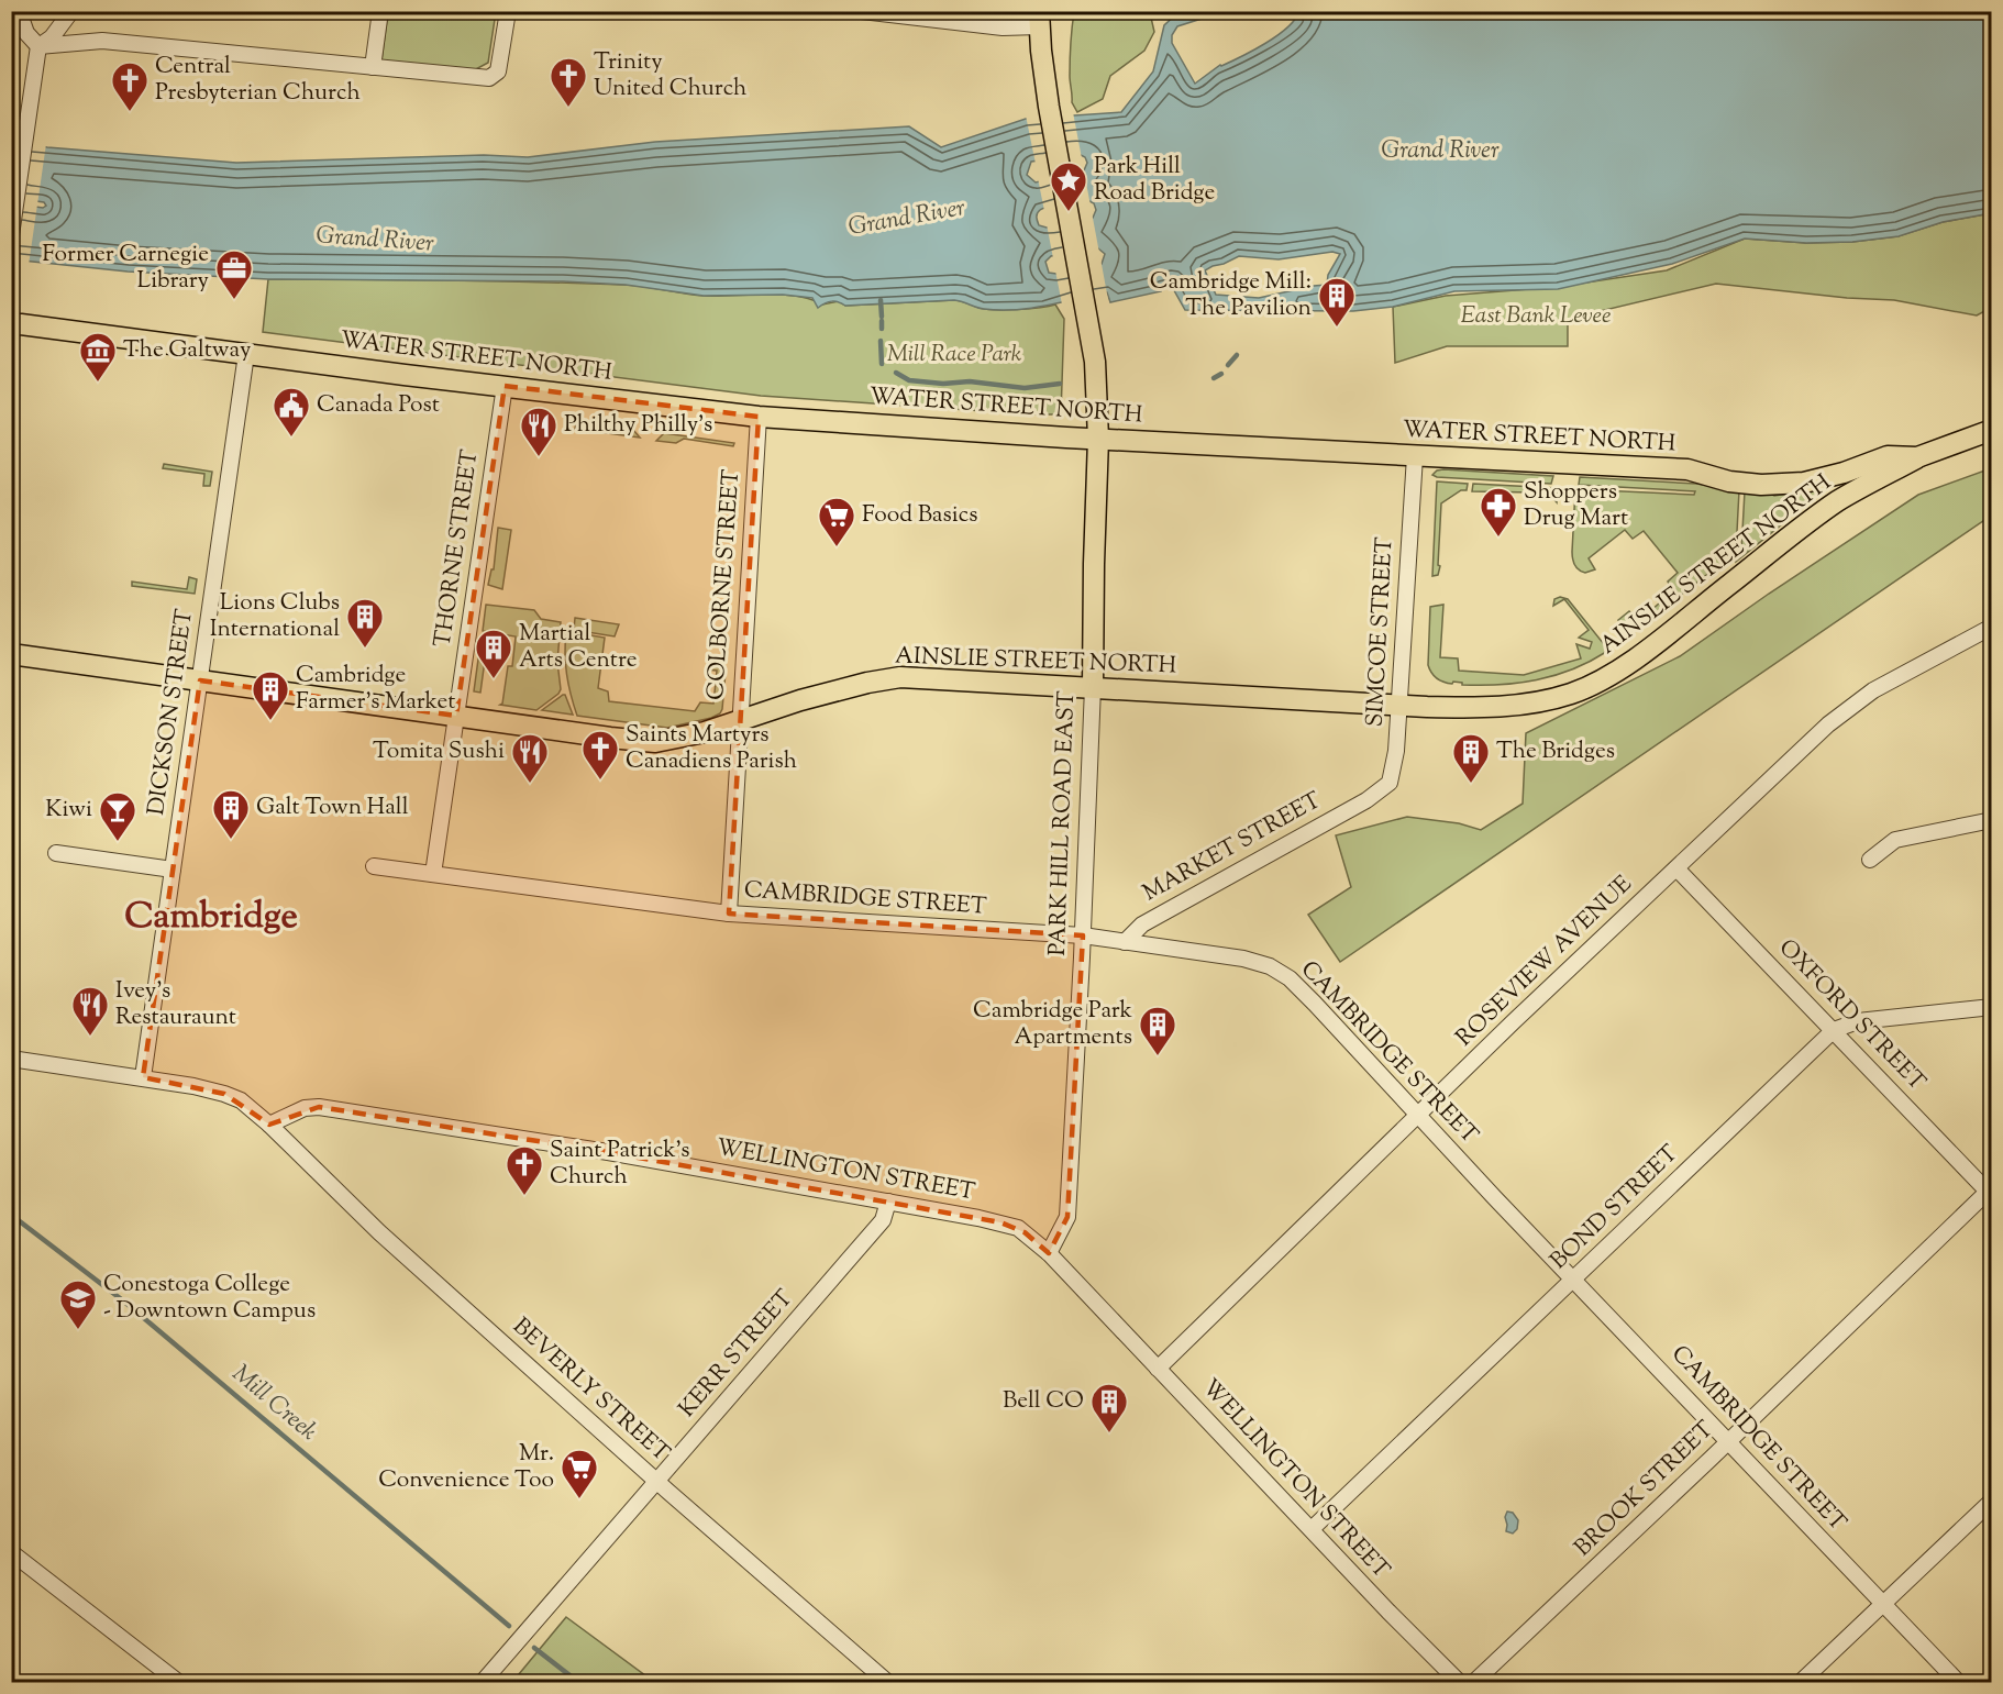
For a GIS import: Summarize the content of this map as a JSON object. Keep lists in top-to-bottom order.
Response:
{
  "streets": {
    "main road": ["WATER STREET NORTH", "AINSLIE STREET NORTH", "PARK HILL ROAD EAST"],
    "street": [
      "THORNE STREET",
      "COLBORNE STREET",
      "SIMCOE STREET",
      "DICKSON STREET",
      "MARKET STREET",
      "CAMBRIDGE STREET",
      "ROSEVIEW AVENUE",
      "OXFORD STREET",
      "WELLINGTON STREET",
      "BOND STREET",
      "KERR STREET",
      "BEVERLY STREET",
      "BROOK STREET"
    ]
  },
  "crossings": [
    ["WATER STREET NORTH", "THORNE STREET"],
    ["WATER STREET NORTH", "AINSLIE STREET NORTH"],
    ["WATER STREET NORTH", "COLBORNE STREET"],
    ["WATER STREET NORTH", "SIMCOE STREET"],
    ["WATER STREET NORTH", "DICKSON STREET"],
    ["WATER STREET NORTH", "PARK HILL ROAD EAST"],
    ["THORNE STREET", "AINSLIE STREET NORTH"],
    ["THORNE STREET", "CAMBRIDGE STREET"],
    ["AINSLIE STREET NORTH", "COLBORNE STREET"],
    ["AINSLIE STREET NORTH", "SIMCOE STREET"],
    ["AINSLIE STREET NORTH", "DICKSON STREET"],
    ["AINSLIE STREET NORTH", "PARK HILL ROAD EAST"],
    ["COLBORNE STREET", "CAMBRIDGE STREET"],
    ["SIMCOE STREET", "MARKET STREET"],
    ["PARK HILL ROAD EAST", "CAMBRIDGE STREET"],
    ["PARK HILL ROAD EAST", "WELLINGTON STREET"],
    ["MARKET STREET", "CAMBRIDGE STREET"],
    ["CAMBRIDGE STREET", "ROSEVIEW AVENUE"],
    ["CAMBRIDGE STREET", "BOND STREET"],
    ["CAMBRIDGE STREET", "BROOK STREET"],
    ["ROSEVIEW AVENUE", "OXFORD STREET"],
    ["ROSEVIEW AVENUE", "WELLINGTON STREET"],
    ["OXFORD STREET", "BOND STREET"],
    ["OXFORD STREET", "BROOK STREET"],
    ["WELLINGTON STREET", "BOND STREET"],
    ["WELLINGTON STREET", "KERR STREET"],
    ["WELLINGTON STREET", "BEVERLY STREET"],
    ["KERR STREET", "BEVERLY STREET"]
  ],
  "districts": ["Cambridge"],
  "water": ["Grand River", "Mill Creek"],
  "parks": ["East Bank Levee", "Mill Race Park"],
  "places": {
    "church": [
      "Trinity United Church",
      "Central Presbyterian Church",
      "Saints Martyrs Canadiens Parish",
      "Saint Patrick's Church"
    ],
    "place": ["Park Hill Road Bridge"],
    "office": ["Former Carnegie Library"],
    "building": [
      "Cambridge Mill: The Pavilion",
      "Lions Clubs International",
      "Martial Arts Centre",
      "Cambridge Farmer's Market",
      "The Bridges",
      "Galt Town Hall",
      "Cambridge Park Apartments",
      "Bell CO"
    ],
    "museum": ["The Galtway"],
    "public building": ["Canada Post"],
    "restaurant": ["Philthy Philly's", "Tomita Sushi", "Ivey’s Restauraunt"],
    "pharmacy": ["Shoppers Drug Mart"],
    "supermarket": ["Food Basics", "Mr. Convenience Too"],
    "bar": ["Kiwi"],
    "school or university": ["Conestoga College - Downtown Campus"]
  }
}
